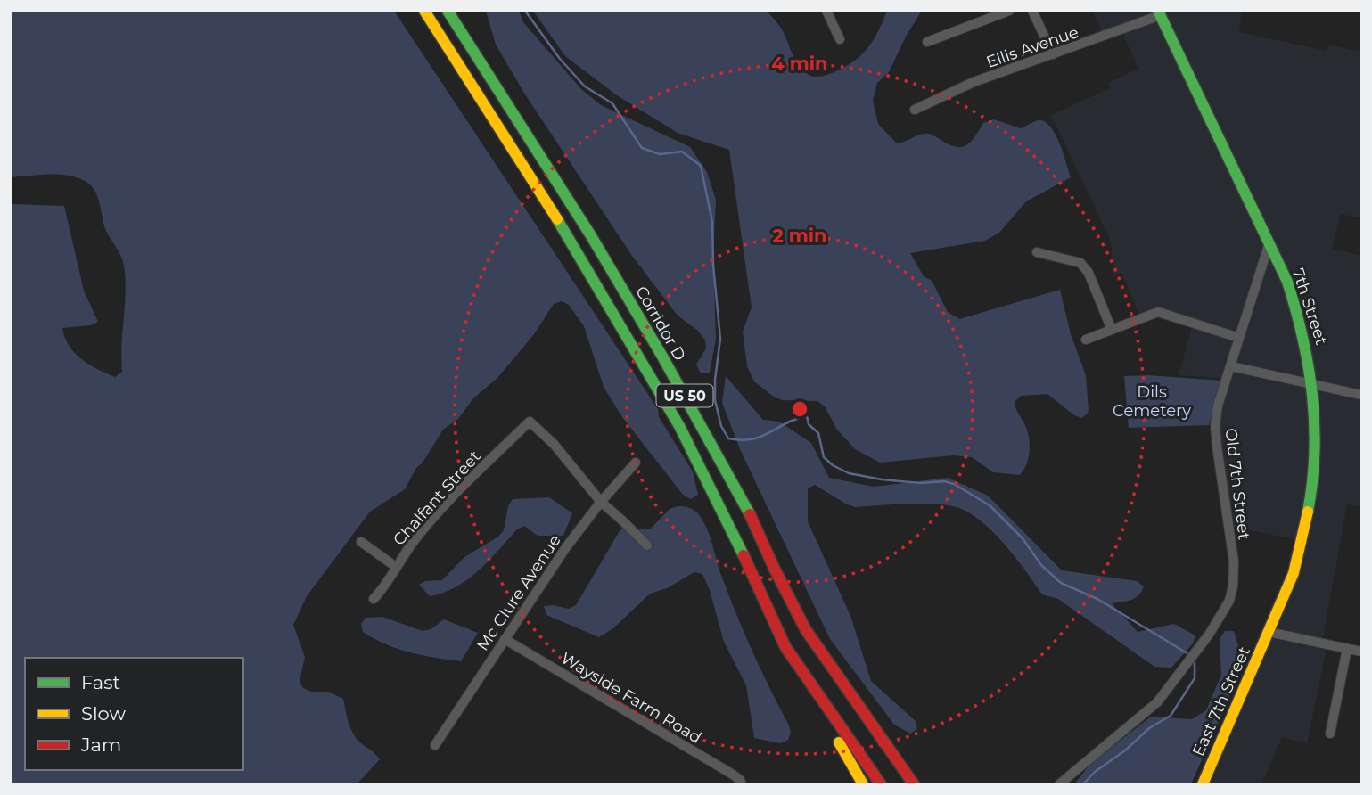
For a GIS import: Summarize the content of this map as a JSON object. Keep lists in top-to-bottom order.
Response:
{
  "streets": {
    "main road": [
      "7th Street",
      "Corridor D",
      "US 50",
      "East 7th Street"
    ],
    "street": [
      "Ellis Avenue",
      "Old 7th Street",
      "Chalfant Street",
      "Mc Clure Avenue",
      "Wayside Farm Road"
    ]
  },
  "crossings": [
    ["Ellis Avenue", "7th Street"],
    ["7th Street", "Old 7th Street"],
    ["7th Street", "East 7th Street"],
    ["Chalfant Street", "Mc Clure Avenue"],
    ["Mc Clure Avenue", "Wayside Farm Road"]
  ],
  "parks": ["Dils Cemetery"],
  "legend": ["Fast", "Slow", "Jam"],
  "rings": ["4 min", "2 min"]
}
